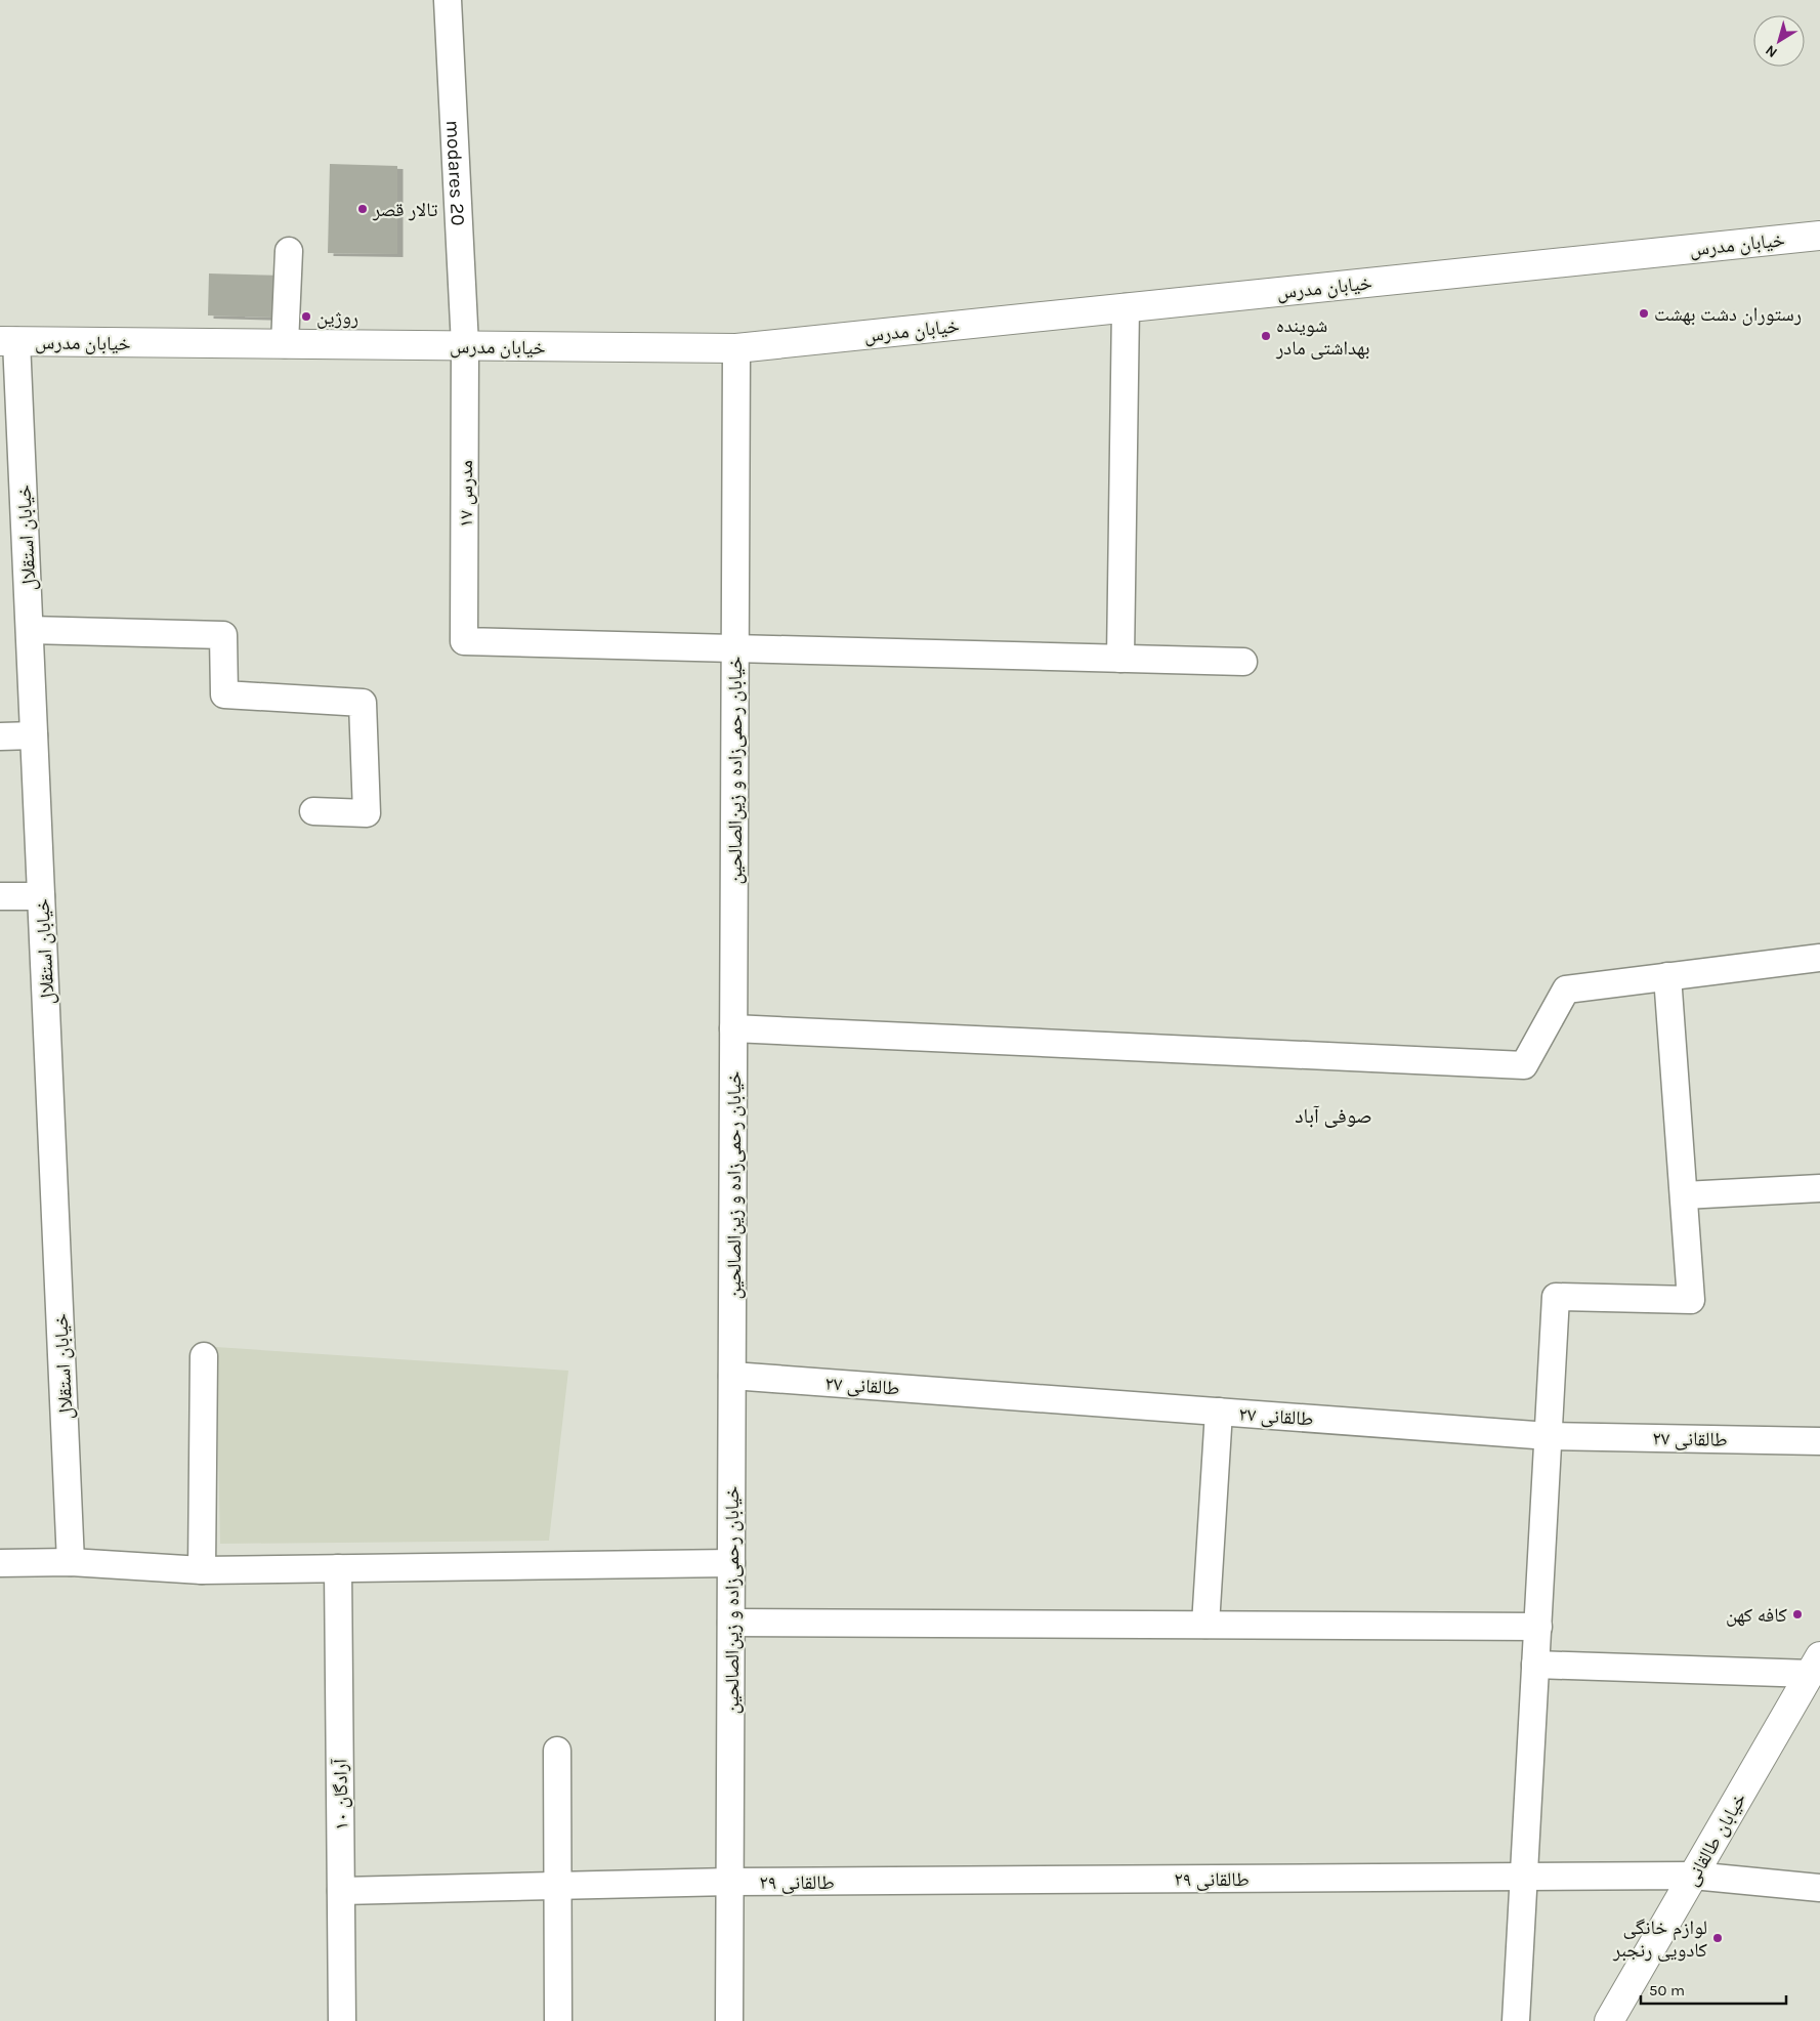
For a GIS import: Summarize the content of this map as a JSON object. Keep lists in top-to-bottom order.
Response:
{
  "streets": {
    "main road": ["خیابان مدرس", "خیابان طالقانی"],
    "street": [
      "modares 20",
      "مدرس ۱۷",
      "خیابان استقلال",
      "خیابان رحمی‌زاده و زین‌الصالحین",
      "طالقانی ۲۷",
      "آرادگان ۱۰",
      "طالقانی ۲۹"
    ]
  },
  "crossings": [
    ["modares 20", "خیابان مدرس"],
    ["modares 20", "مدرس ۱۷"],
    ["خیابان مدرس", "مدرس ۱۷"],
    ["خیابان مدرس", "خیابان استقلال"],
    ["خیابان مدرس", "خیابان رحمی‌زاده و زین‌الصالحین"],
    ["مدرس ۱۷", "خیابان رحمی‌زاده و زین‌الصالحین"],
    ["خیابان رحمی‌زاده و زین‌الصالحین", "طالقانی ۲۷"],
    ["خیابان رحمی‌زاده و زین‌الصالحین", "طالقانی ۲۹"],
    ["آرادگان ۱۰", "طالقانی ۲۹"],
    ["خیابان طالقانی", "طالقانی ۲۹"]
  ],
  "districts": ["صوفی آباد"],
  "places": [
    "تالار قصر",
    "رستوران دشت بهشت",
    "روژین",
    "شوینده بهداشتی مادر",
    "کافه کهن",
    "لوازم خانگی کادویی رنجبر"
  ],
  "scale_bar": "50 m",
  "north": "bottom left"
}
